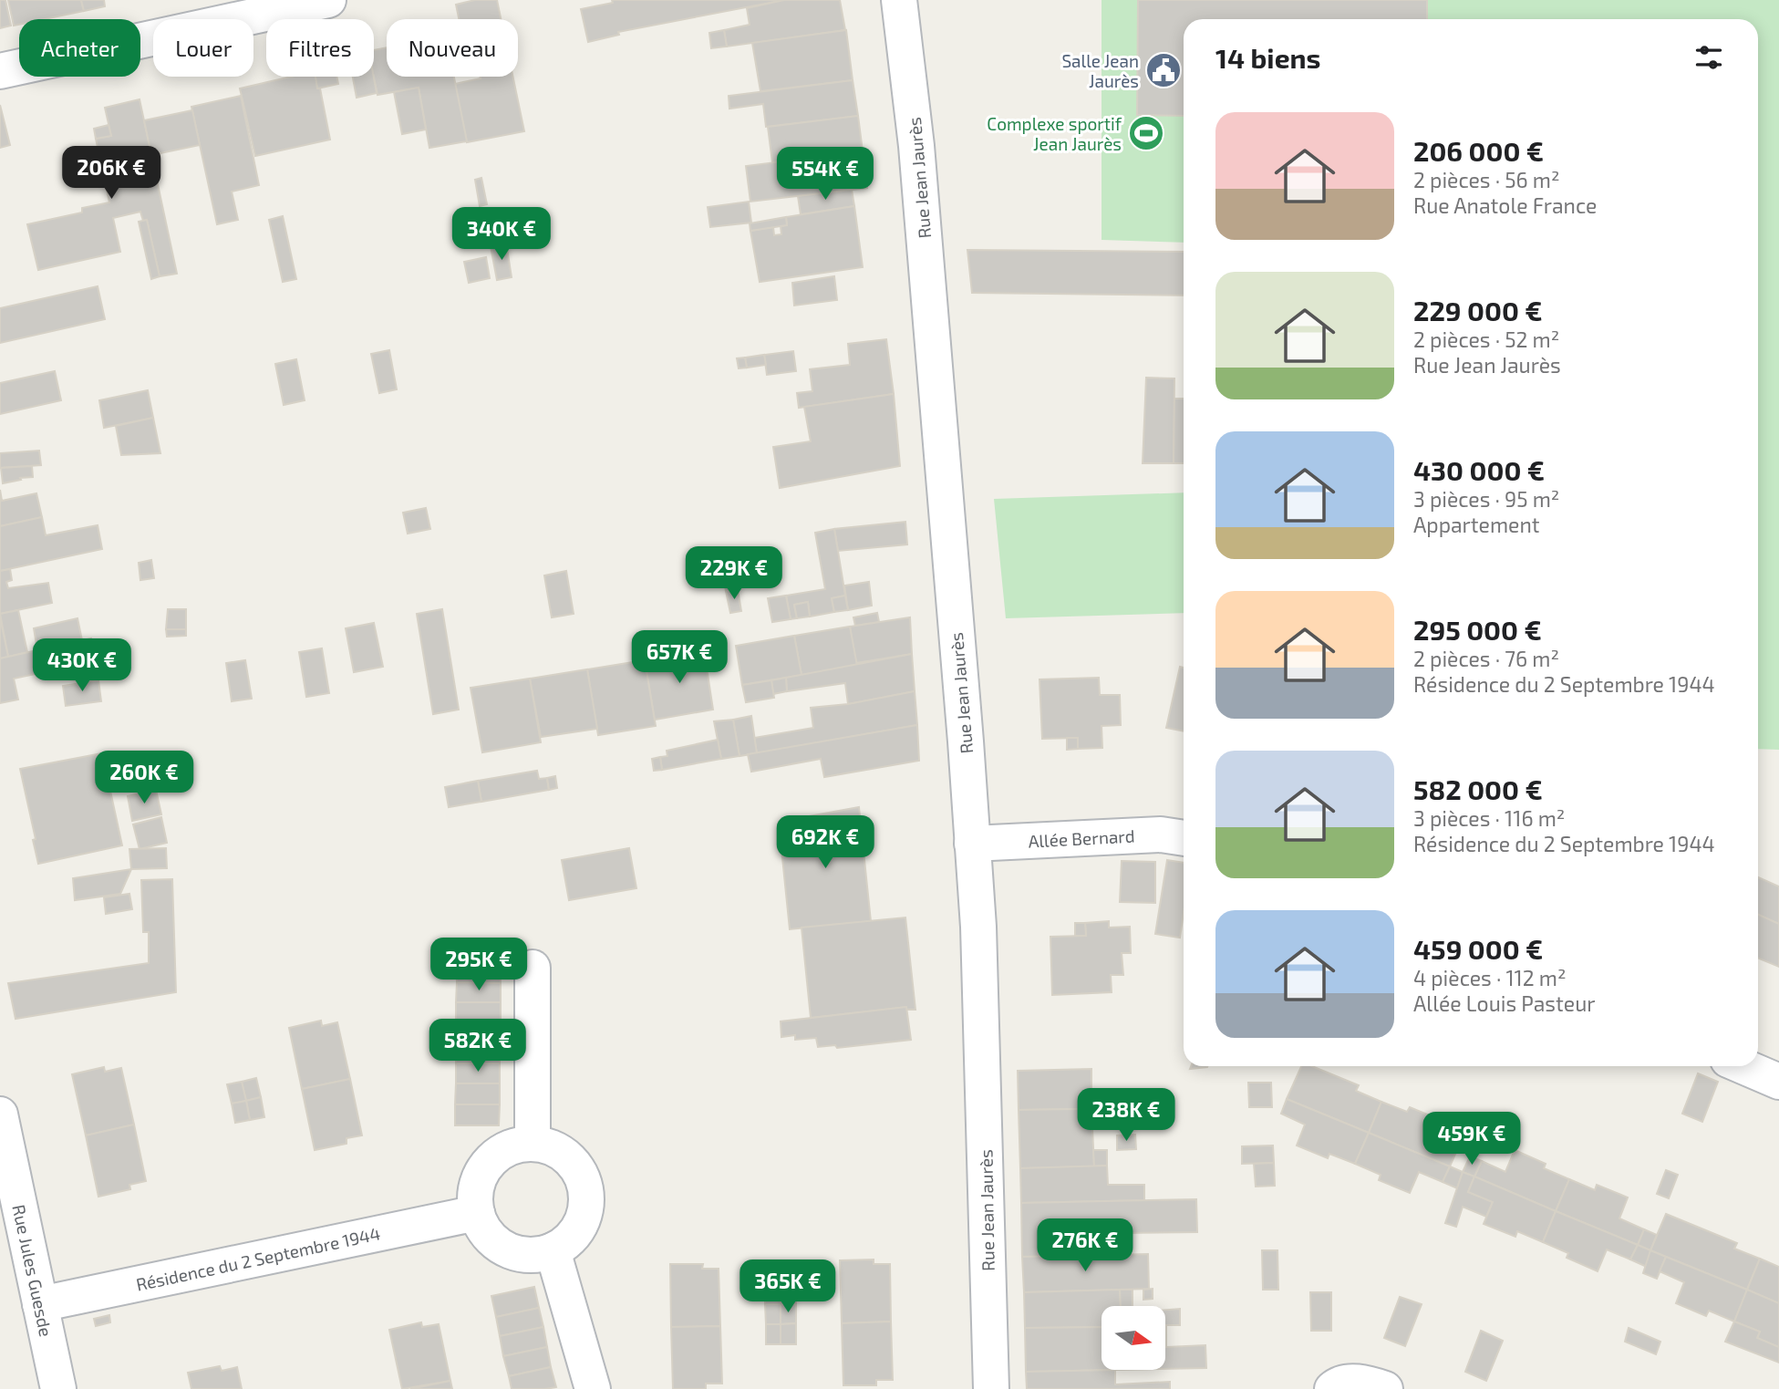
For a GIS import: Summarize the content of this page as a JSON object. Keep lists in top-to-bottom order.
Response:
{
  "streets": {
    "street": [
      "Rue Jean Jaurès",
      "Allée Bernard",
      "Résidence du 2 Septembre 1944",
      "Rue Jules Guesde"
    ]
  },
  "crossings": [
    ["Rue Jean Jaurès", "Allée Bernard"],
    ["Résidence du 2 Septembre 1944", "Rue Jules Guesde"]
  ],
  "places": {
    "public building": ["Salle Jean Jaurès"],
    "sports": ["Complexe sportif Jean Jaurès"]
  },
  "north": "right",
  "page": {
    "chip": [
      "Acheter",
      "Louer",
      "Filtres",
      "Nouveau"
    ],
    "heading": "14 biens",
    "list": [
      {
        "name": "206 000 €",
        "note": "2 pièces · 56 m² · Rue Anatole France"
      },
      {
        "name": "229 000 €",
        "note": "2 pièces · 52 m² · Rue Jean Jaurès"
      },
      {
        "name": "430 000 €",
        "note": "3 pièces · 95 m² · Appartement"
      },
      {
        "name": "295 000 €",
        "note": "2 pièces · 76 m² · Résidence du 2 Septembre 1944"
      },
      {
        "name": "582 000 €",
        "note": "3 pièces · 116 m² · Résidence du 2 Septembre 1944"
      },
      {
        "name": "459 000 €",
        "note": "4 pièces · 112 m² · Allée Louis Pasteur"
      }
    ],
    "price": [
      "206K €",
      "554K €",
      "340K €",
      "229K €",
      "657K €",
      "430K €",
      "260K €",
      "692K €",
      "295K €",
      "582K €",
      "238K €",
      "459K €",
      "276K €",
      "365K €"
    ]
  }
}
